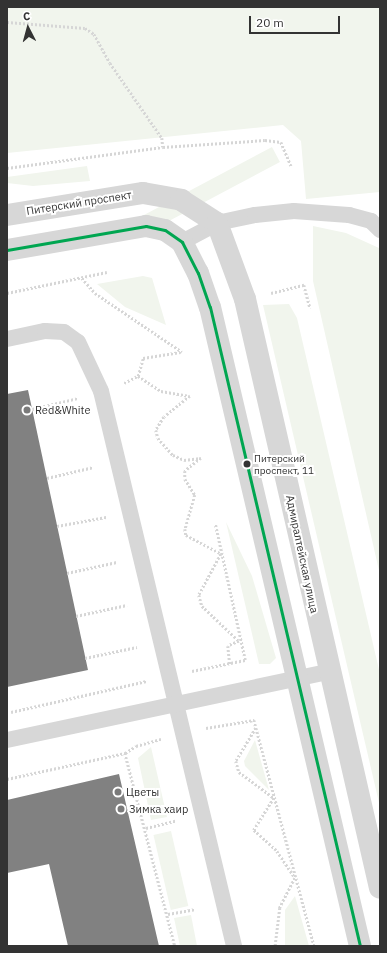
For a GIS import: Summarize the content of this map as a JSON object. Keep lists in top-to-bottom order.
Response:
{
  "streets": {
    "street": ["Питерский проспект", "Адмиралтейская улица"]
  },
  "crossings": [
    ["Питерский проспект", "Адмиралтейская улица"]
  ],
  "places": [
    "Red&White",
    "Питерский проспект, 11",
    "Цветы",
    "Зимка хаир"
  ],
  "scale_bar": "20 m",
  "north": "top"
}
